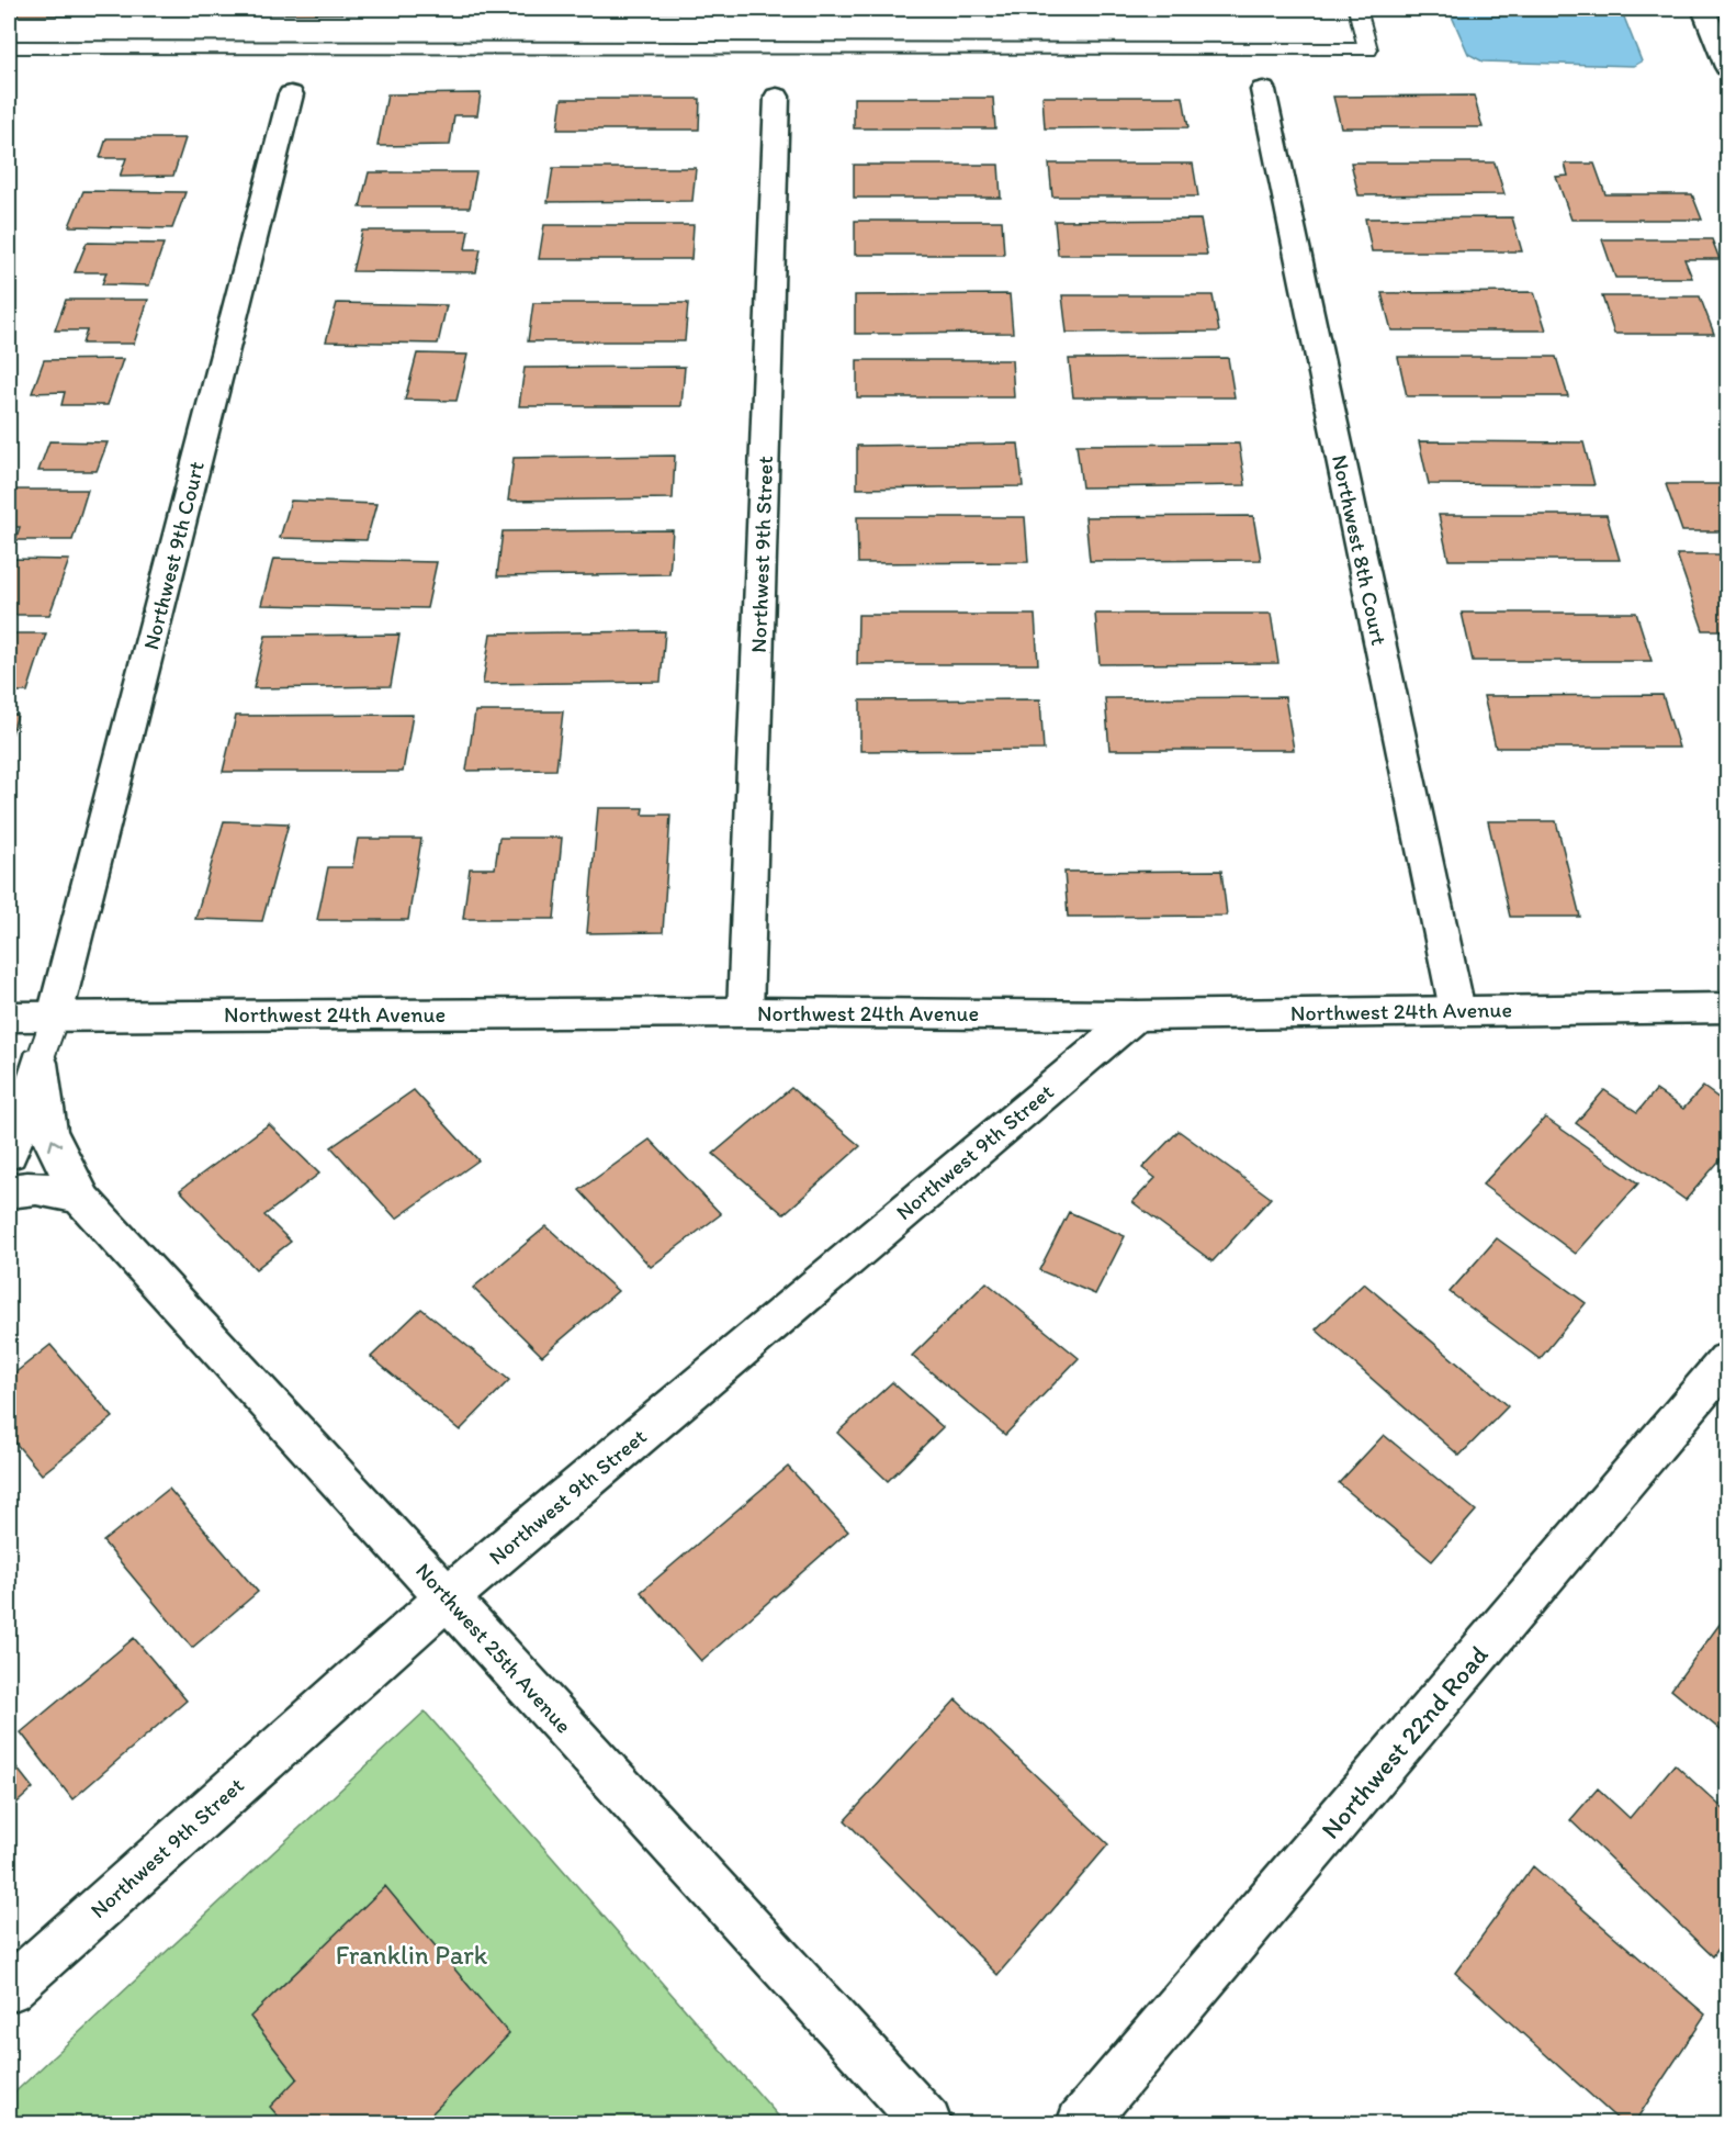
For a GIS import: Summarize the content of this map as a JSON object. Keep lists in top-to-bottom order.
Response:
{
  "streets": {
    "street": [
      "Northwest 8th Court",
      "Northwest 9th Street",
      "Northwest 9th Court",
      "Northwest 24th Avenue",
      "Northwest 25th Avenue",
      "Northwest 22nd Road"
    ]
  },
  "crossings": [
    ["Northwest 8th Court", "Northwest 24th Avenue"],
    ["Northwest 9th Street", "Northwest 24th Avenue"],
    ["Northwest 9th Street", "Northwest 25th Avenue"],
    ["Northwest 9th Court", "Northwest 24th Avenue"]
  ],
  "parks": ["Franklin Park"]
}
